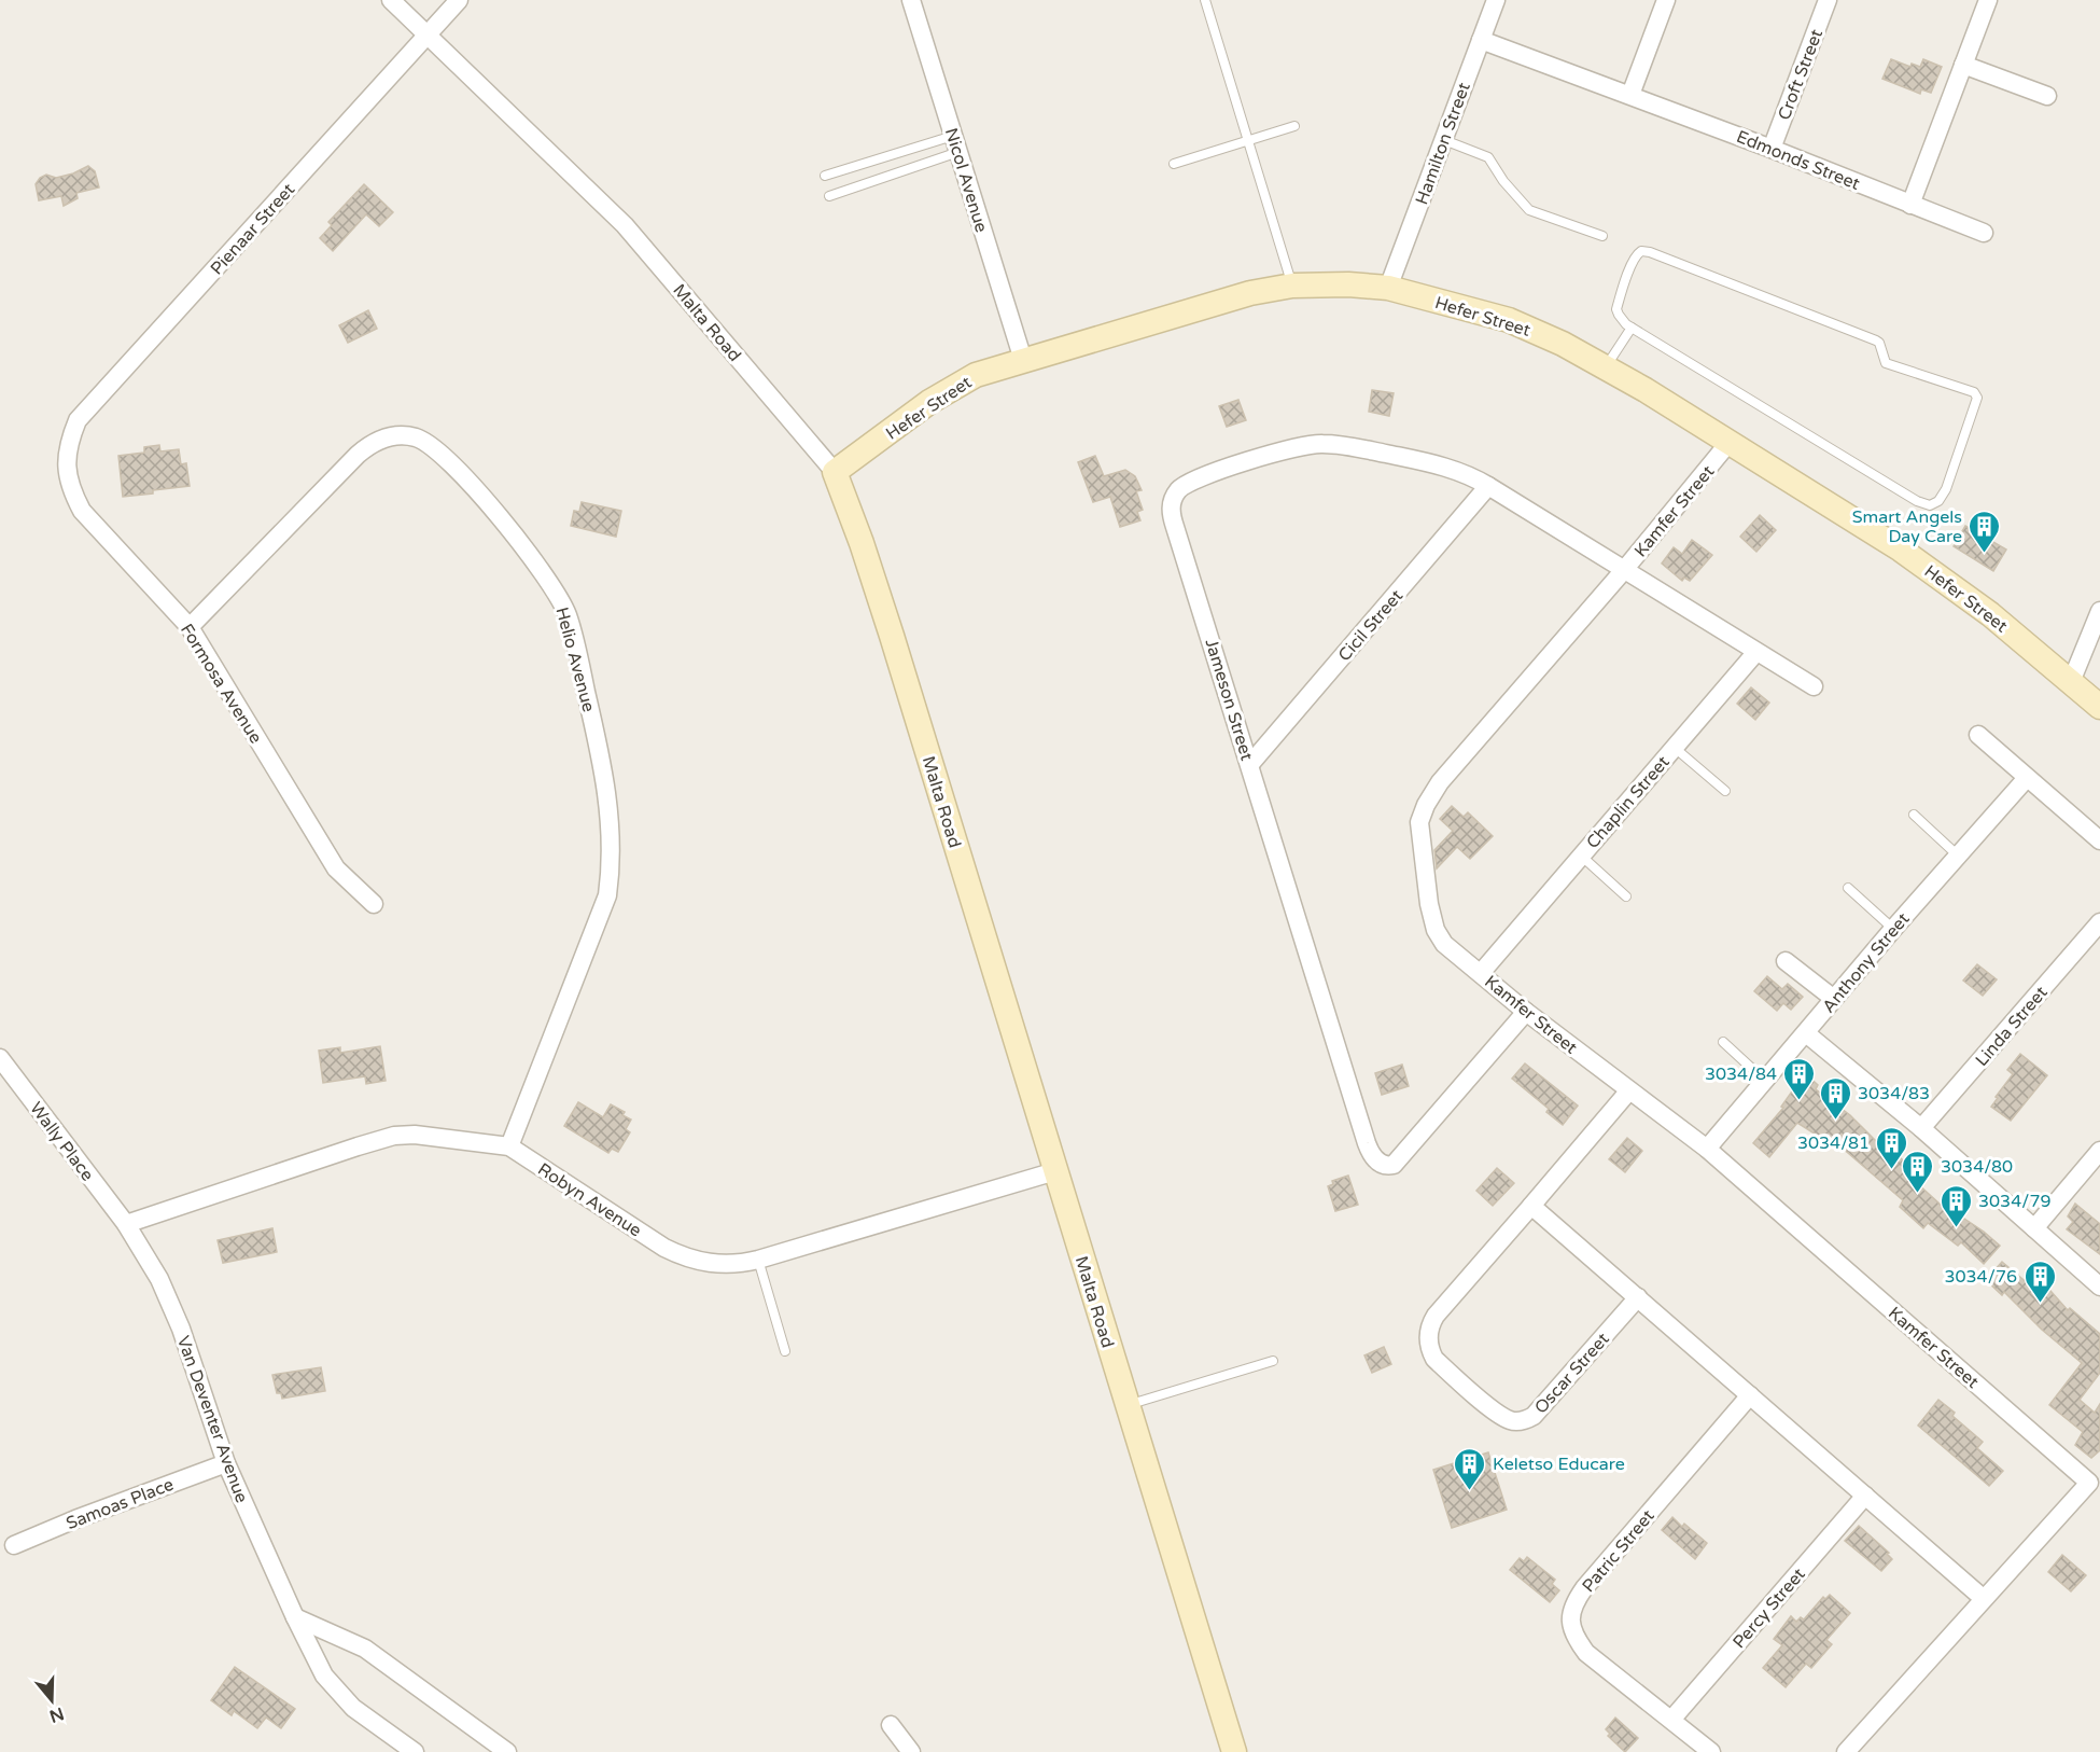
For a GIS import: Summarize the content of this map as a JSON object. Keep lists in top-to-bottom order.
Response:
{
  "streets": {
    "street": [
      "Croft Street",
      "Hamilton Street",
      "Edmonds Street",
      "Nicol Avenue",
      "Pienaar Street",
      "Hefer Street",
      "Malta Road",
      "Kamfer Street",
      "Cicil Street",
      "Helio Avenue",
      "Formosa Avenue",
      "Jameson Street",
      "Chaplin Street",
      "Anthony Street",
      "Linda Street",
      "Wally Place",
      "Robyn Avenue",
      "Oscar Street",
      "Van Deventer Avenue",
      "Samoas Place",
      "Patric Street",
      "Percy Street"
    ]
  },
  "crossings": [
    ["Croft Street", "Edmonds Street"],
    ["Hamilton Street", "Edmonds Street"],
    ["Hamilton Street", "Hefer Street"],
    ["Nicol Avenue", "Hefer Street"],
    ["Pienaar Street", "Malta Road"],
    ["Pienaar Street", "Formosa Avenue"],
    ["Hefer Street", "Malta Road"],
    ["Hefer Street", "Kamfer Street"],
    ["Malta Road", "Robyn Avenue"],
    ["Kamfer Street", "Jameson Street"],
    ["Kamfer Street", "Chaplin Street"],
    ["Kamfer Street", "Anthony Street"],
    ["Kamfer Street", "Oscar Street"],
    ["Cicil Street", "Jameson Street"],
    ["Helio Avenue", "Formosa Avenue"],
    ["Helio Avenue", "Robyn Avenue"],
    ["Wally Place", "Robyn Avenue"],
    ["Wally Place", "Van Deventer Avenue"],
    ["Robyn Avenue", "Van Deventer Avenue"],
    ["Van Deventer Avenue", "Samoas Place"],
    ["Patric Street", "Percy Street"]
  ],
  "places": {
    "building": [
      "Smart Angels Day Care",
      "3034/84",
      "3034/83",
      "3034/81",
      "3034/80",
      "3034/79",
      "3034/76",
      "Keletso Educare"
    ]
  },
  "north": "bottom"
}
